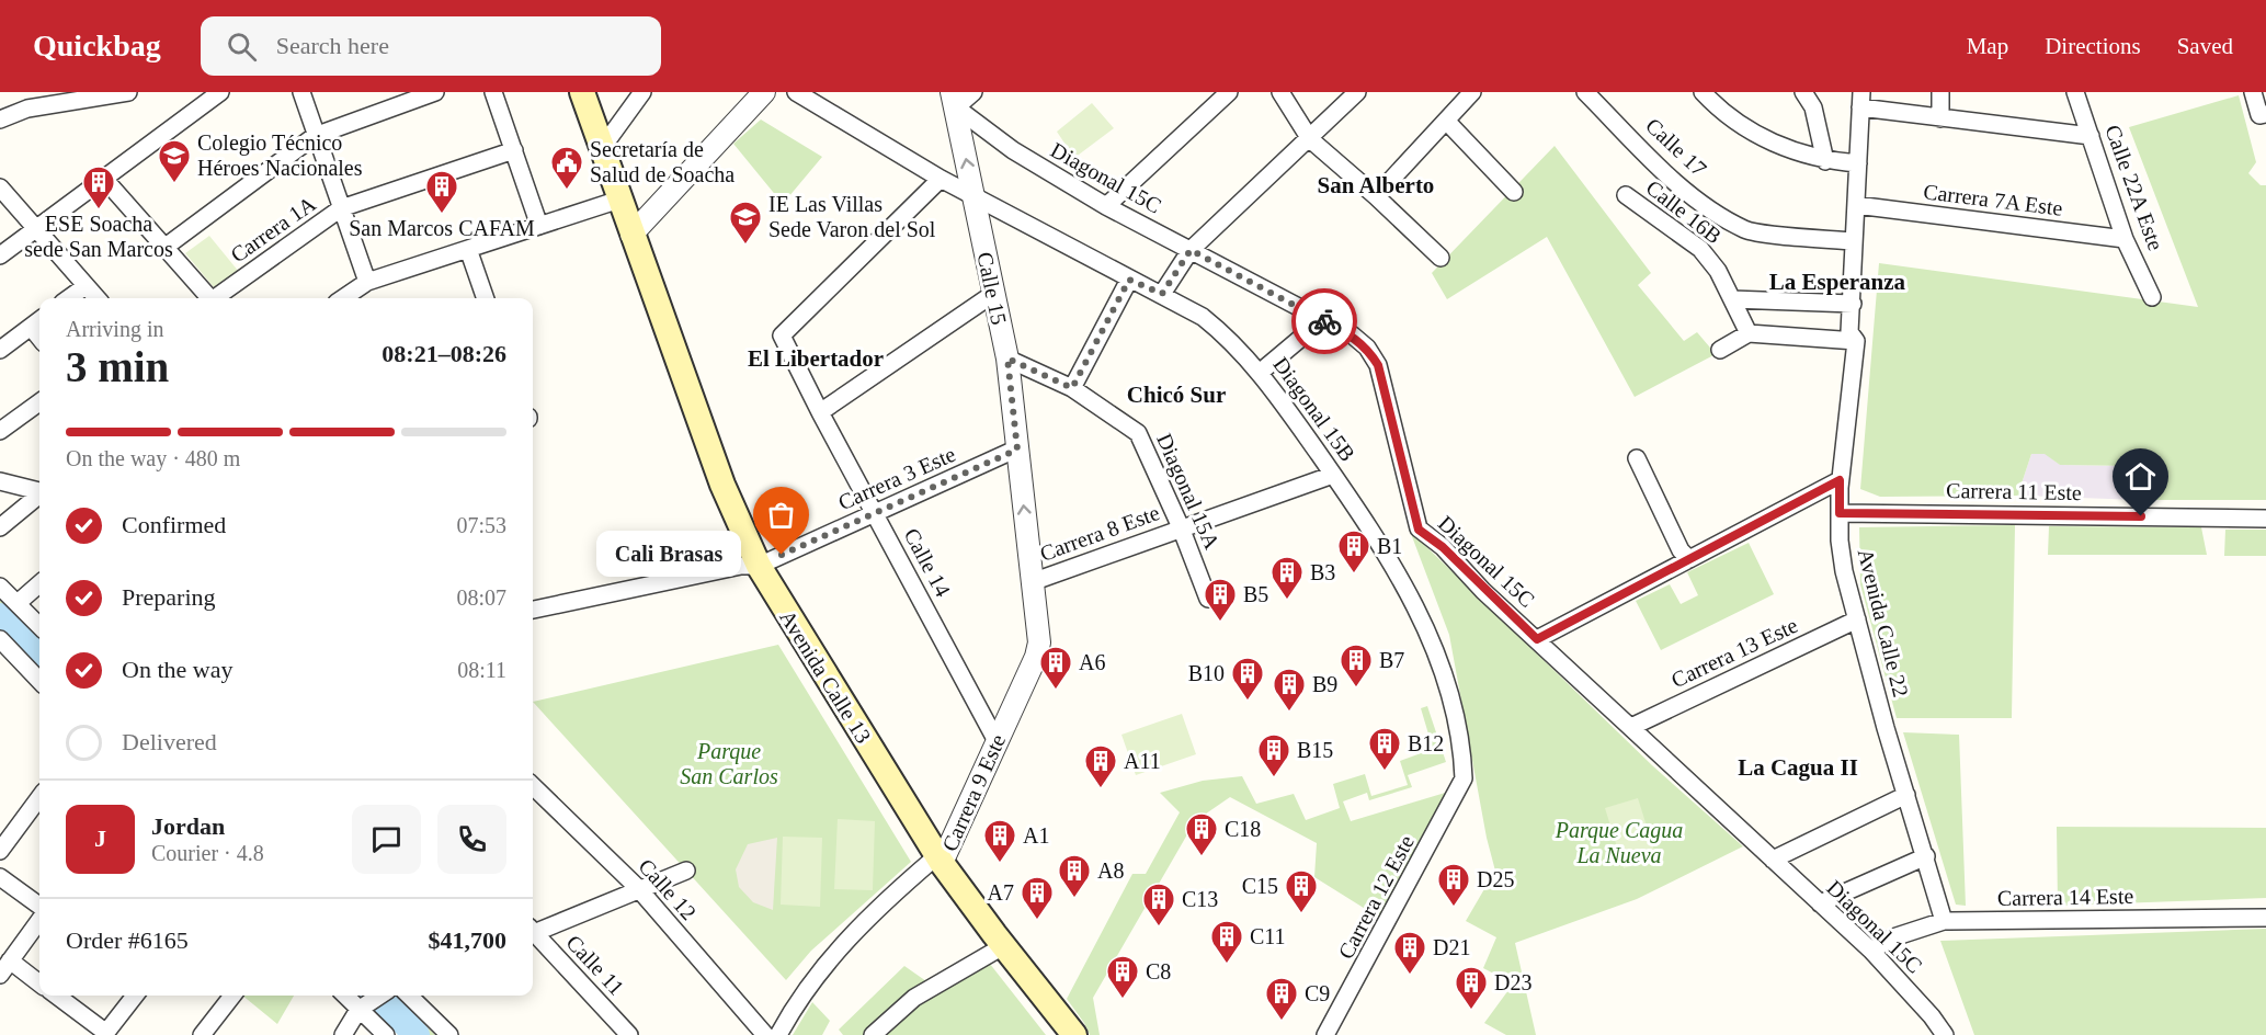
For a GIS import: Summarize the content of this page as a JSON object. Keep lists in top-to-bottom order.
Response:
{
  "streets": {
    "main road": ["Avenida Calle 13"],
    "street": [
      "Calle 17",
      "Diagonal 15C",
      "Calle 22A Este",
      "Carrera 7A Este",
      "Calle 16B",
      "Carrera 1A",
      "Calle 15",
      "Diagonal 15B",
      "Carrera 3 Este",
      "Diagonal 15A",
      "Carrera 11 Este",
      "Carrera 8 Este",
      "Calle 14",
      "Avenida Calle 22",
      "Carrera 13 Este",
      "Carrera 9 Este",
      "Calle 12",
      "Carrera 12 Este",
      "Carrera 14 Este",
      "Calle 11"
    ]
  },
  "crossings": [
    ["Calle 17", "Avenida Calle 22"],
    ["Diagonal 15C", "Calle 15"],
    ["Diagonal 15C", "Carrera 13 Este"],
    ["Diagonal 15C", "Carrera 14 Este"],
    ["Calle 22A Este", "Carrera 7A Este"],
    ["Carrera 7A Este", "Avenida Calle 22"],
    ["Calle 15", "Diagonal 15B"],
    ["Calle 15", "Carrera 3 Este"],
    ["Calle 15", "Diagonal 15A"],
    ["Calle 15", "Carrera 8 Este"],
    ["Calle 15", "Carrera 9 Este"],
    ["Diagonal 15B", "Carrera 8 Este"],
    ["Diagonal 15B", "Calle 14"],
    ["Diagonal 15B", "Carrera 12 Este"],
    ["Carrera 3 Este", "Calle 14"],
    ["Carrera 3 Este", "Avenida Calle 13"],
    ["Diagonal 15A", "Carrera 8 Este"],
    ["Carrera 11 Este", "Avenida Calle 22"],
    ["Calle 14", "Carrera 9 Este"],
    ["Avenida Calle 22", "Carrera 13 Este"],
    ["Avenida Calle 22", "Carrera 14 Este"],
    ["Avenida Calle 13", "Carrera 9 Este"]
  ],
  "one_way": ["Calle 15"],
  "districts": [
    "San Alberto",
    "La Esperanza",
    "El Libertador",
    "Chicó Sur",
    "La Cagua II"
  ],
  "parks": ["Parque San Carlos", "Parque Cagua La Nueva"],
  "places": {
    "school or university": ["Colegio Técnico Héroes Nacionales", "IE Las Villas Sede Varon del Sol"],
    "public building": ["Secretaría de Salud de Soacha"],
    "building": [
      "ESE Soacha sede San Marcos",
      "San Marcos CAFAM",
      "B1",
      "B3",
      "B5",
      "B7",
      "A6",
      "B10",
      "B9",
      "B12",
      "B15",
      "A11",
      "C18",
      "A1",
      "A8",
      "D25",
      "C15",
      "A7",
      "C13",
      "C11",
      "D21",
      "C8",
      "D23",
      "C9"
    ],
    "other": ["Cali Brasas"]
  },
  "page": {
    "header": "Quickbag",
    "search": "Search here",
    "nav": ["Map", "Directions", "Saved"],
    "heading": ["3 min", "Arriving in", "08:21–08:26"],
    "panel": [
      "Jordan",
      "Courier · 4.8",
      "Order #6165",
      "$41,700"
    ],
    "bar": "On the way · 480 m",
    "list": [
      ["Confirmed", "07:53"],
      ["Preparing", "08:07"],
      ["On the way", "08:11"],
      "Delivered"
    ],
    "bubble": "Cali Brasas",
    "round": "J"
  }
}
